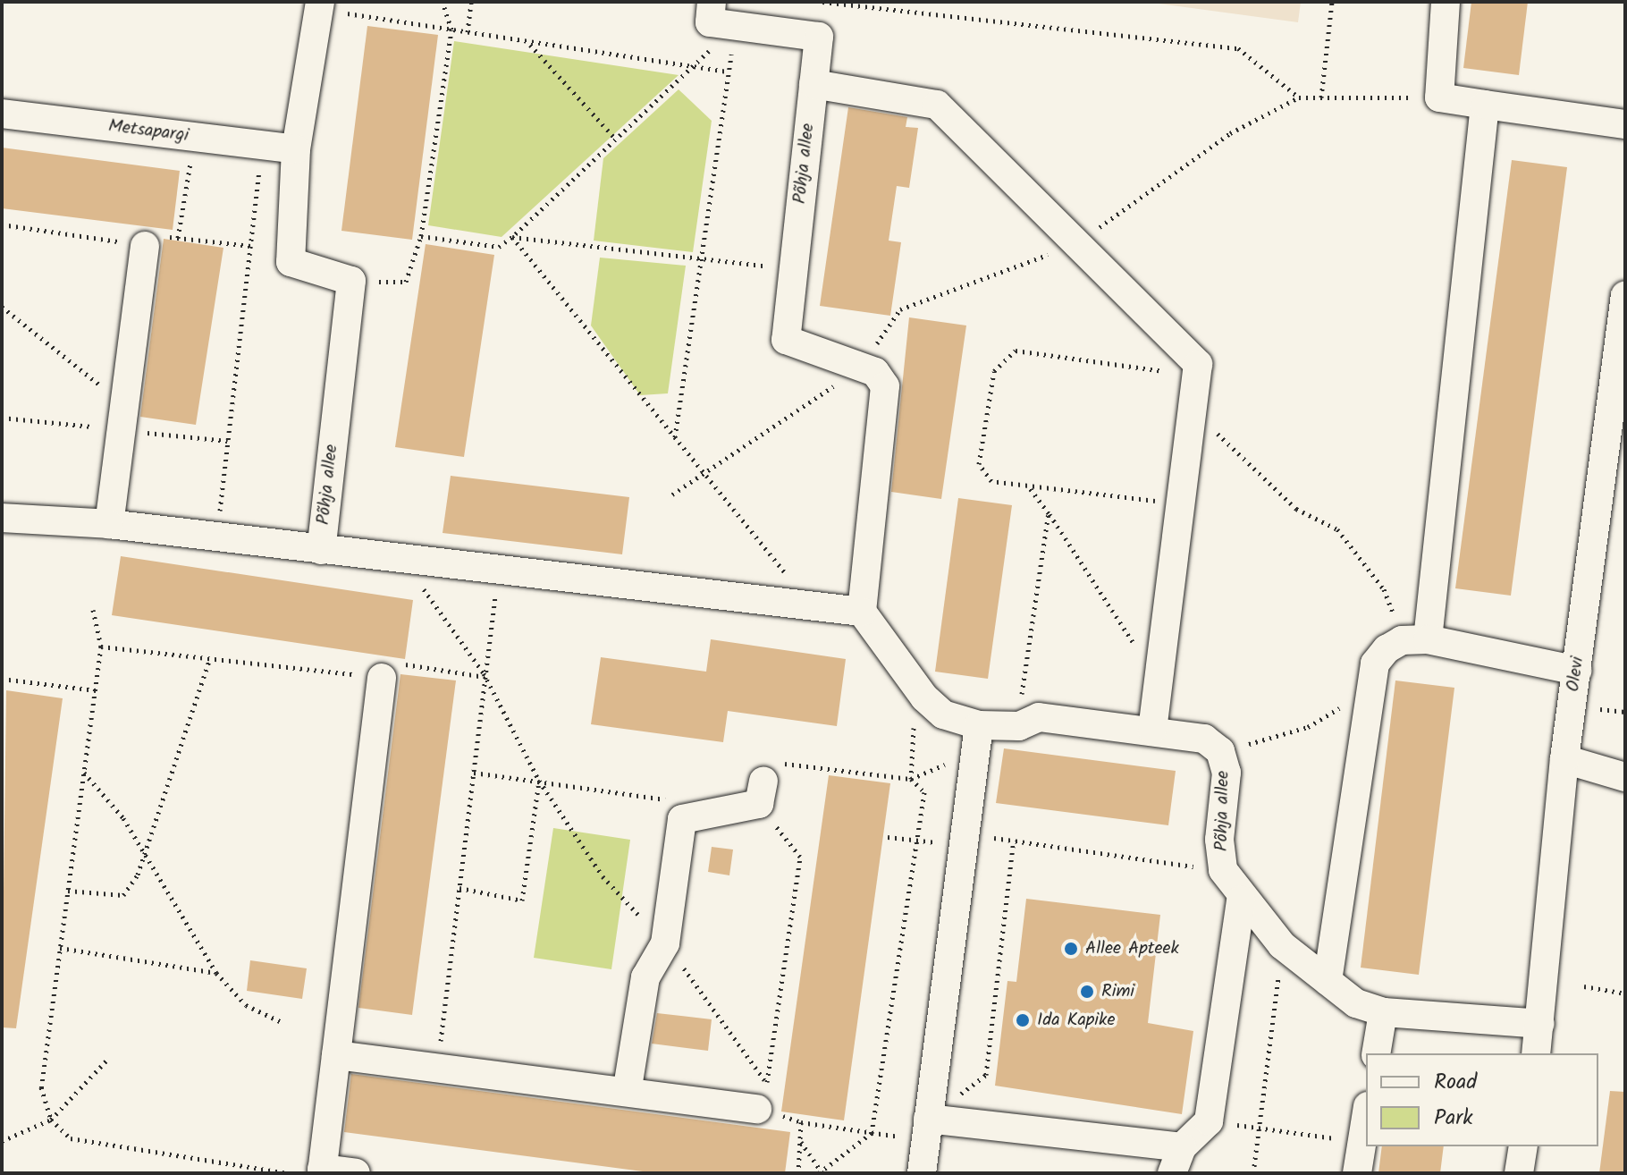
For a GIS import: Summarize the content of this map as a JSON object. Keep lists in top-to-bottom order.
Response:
{
  "streets": {
    "street": ["Metsapargi", "Põhja allee", "Olevi"]
  },
  "crossings": [
    ["Põhja allee", "Olevi"]
  ],
  "places": ["Allee Apteek", "Rimi", "Ida Kapike"],
  "legend": ["Road", "Park"]
}
